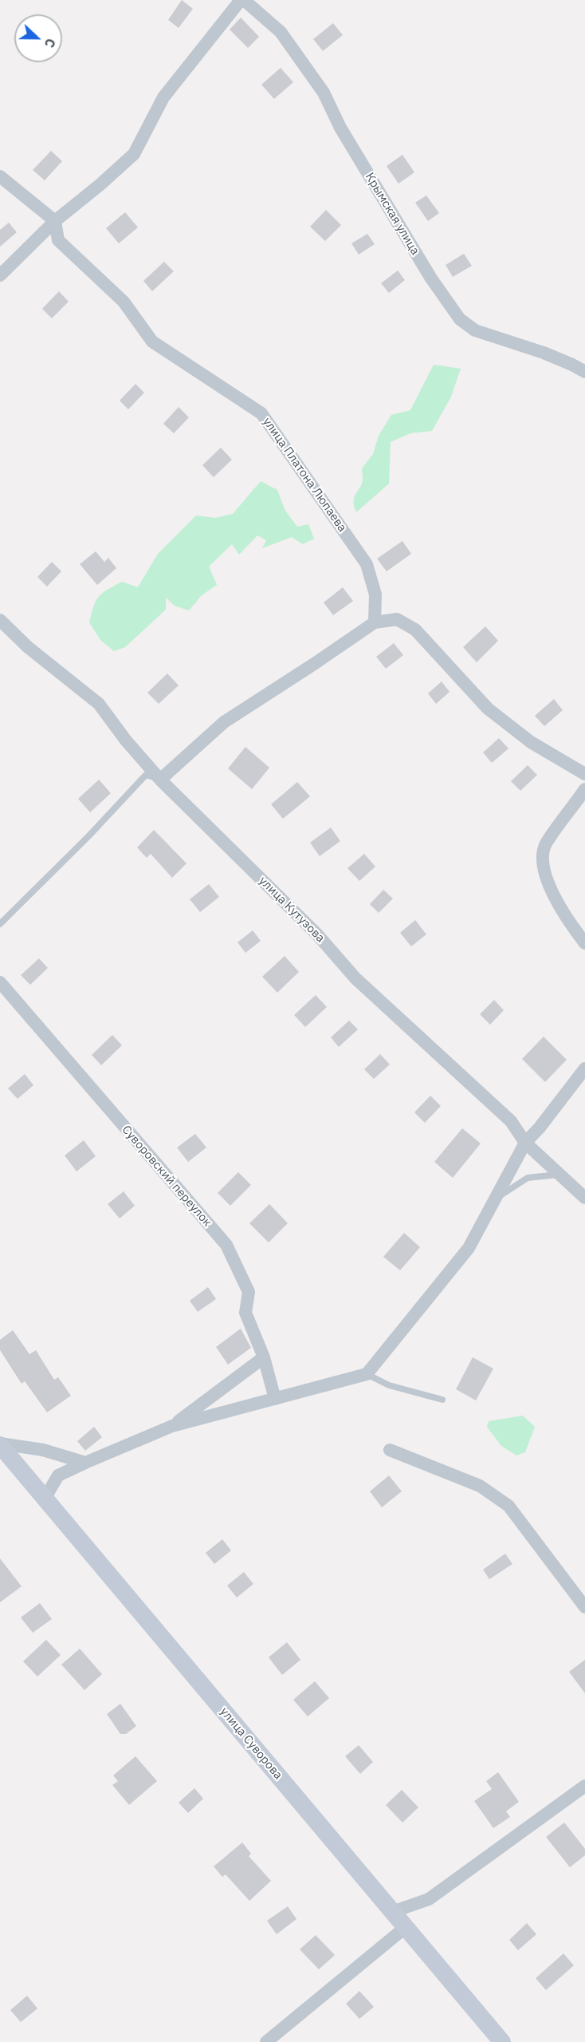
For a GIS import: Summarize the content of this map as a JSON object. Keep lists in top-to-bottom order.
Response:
{
  "streets": {
    "street": [
      "Крымская улица",
      "улица Платона Люпаева",
      "улица Кутузова",
      "Суворовский переулок",
      "улица Суворова"
    ]
  },
  "north": "right"
}
